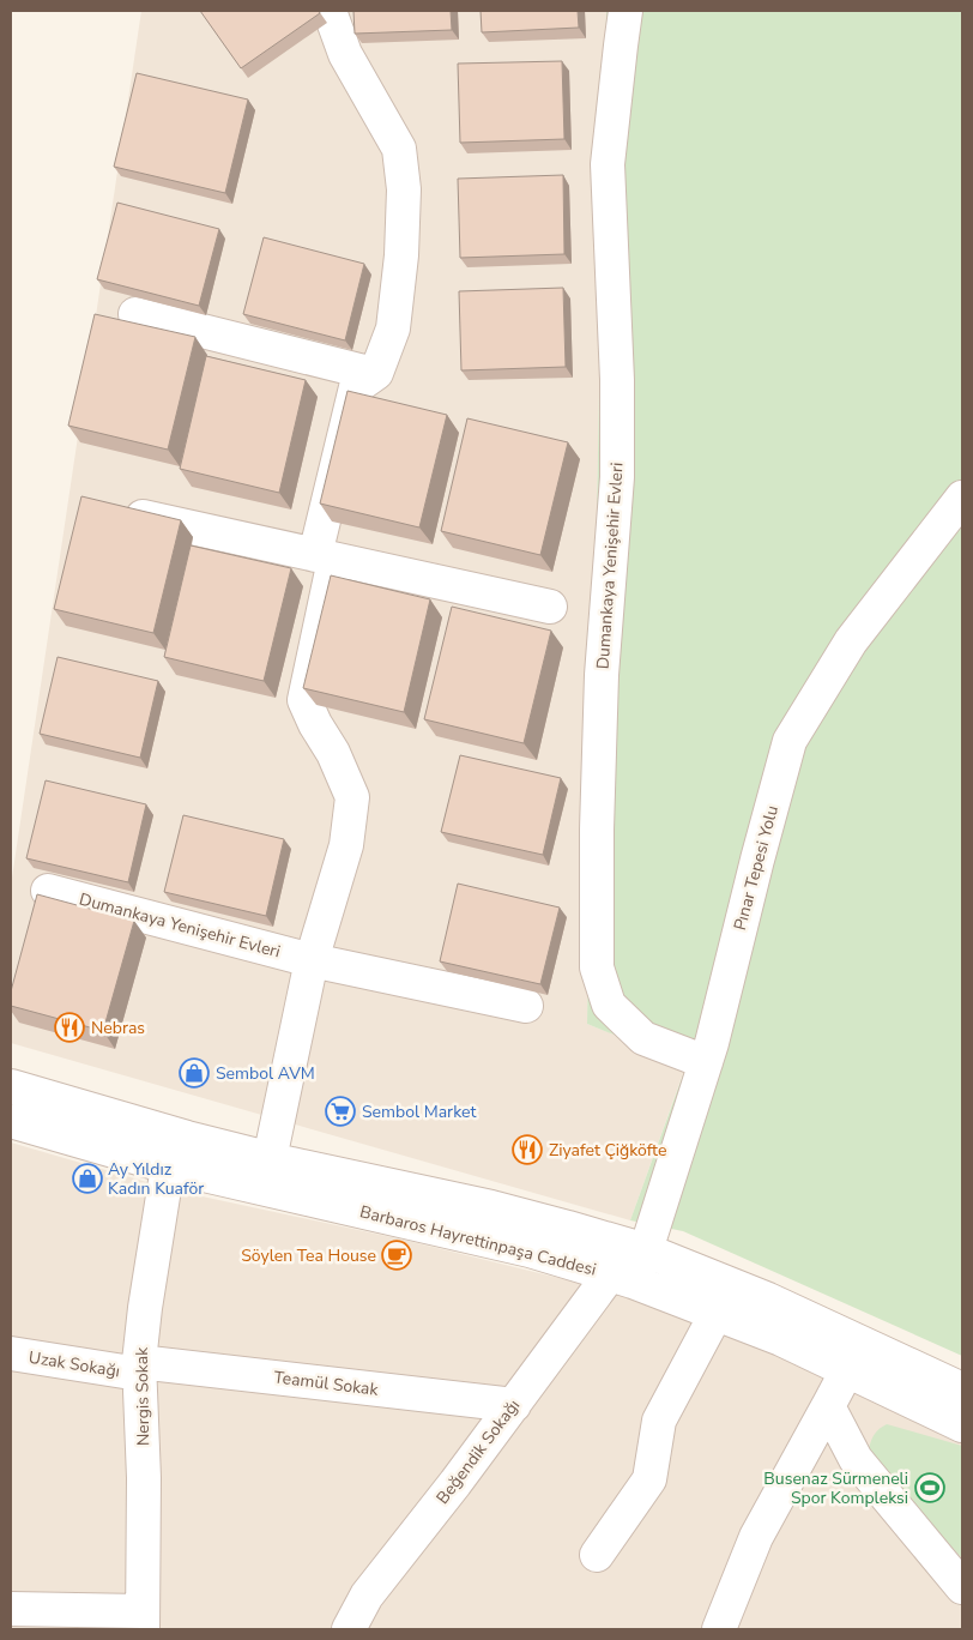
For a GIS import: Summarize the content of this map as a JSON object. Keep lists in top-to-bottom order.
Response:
{
  "streets": {
    "street": [
      "Dumankaya Yenişehir Evleri",
      "Pınar Tepesi Yolu",
      "Barbaros Hayrettinpaşa Caddesi",
      "Uzak Sokağı",
      "Teamül Sokak",
      "Nergis Sokak",
      "Beğendik Sokağı"
    ]
  },
  "crossings": [
    ["Dumankaya Yenişehir Evleri", "Pınar Tepesi Yolu"],
    ["Pınar Tepesi Yolu", "Barbaros Hayrettinpaşa Caddesi"],
    ["Pınar Tepesi Yolu", "Beğendik Sokağı"],
    ["Barbaros Hayrettinpaşa Caddesi", "Nergis Sokak"],
    ["Barbaros Hayrettinpaşa Caddesi", "Beğendik Sokağı"],
    ["Uzak Sokağı", "Teamül Sokak"],
    ["Uzak Sokağı", "Nergis Sokak"],
    ["Teamül Sokak", "Nergis Sokak"],
    ["Teamül Sokak", "Beğendik Sokağı"]
  ],
  "places": {
    "restaurant": ["Nebras", "Ziyafet Çiğköfte"],
    "shop": ["Sembol AVM", "Ay Yıldız Kadın Kuaför"],
    "supermarket": ["Sembol Market"],
    "cafe": ["Söylen Tea House"],
    "sports": ["Busenaz Sürmeneli Spor Kompleksi"]
  }
}
